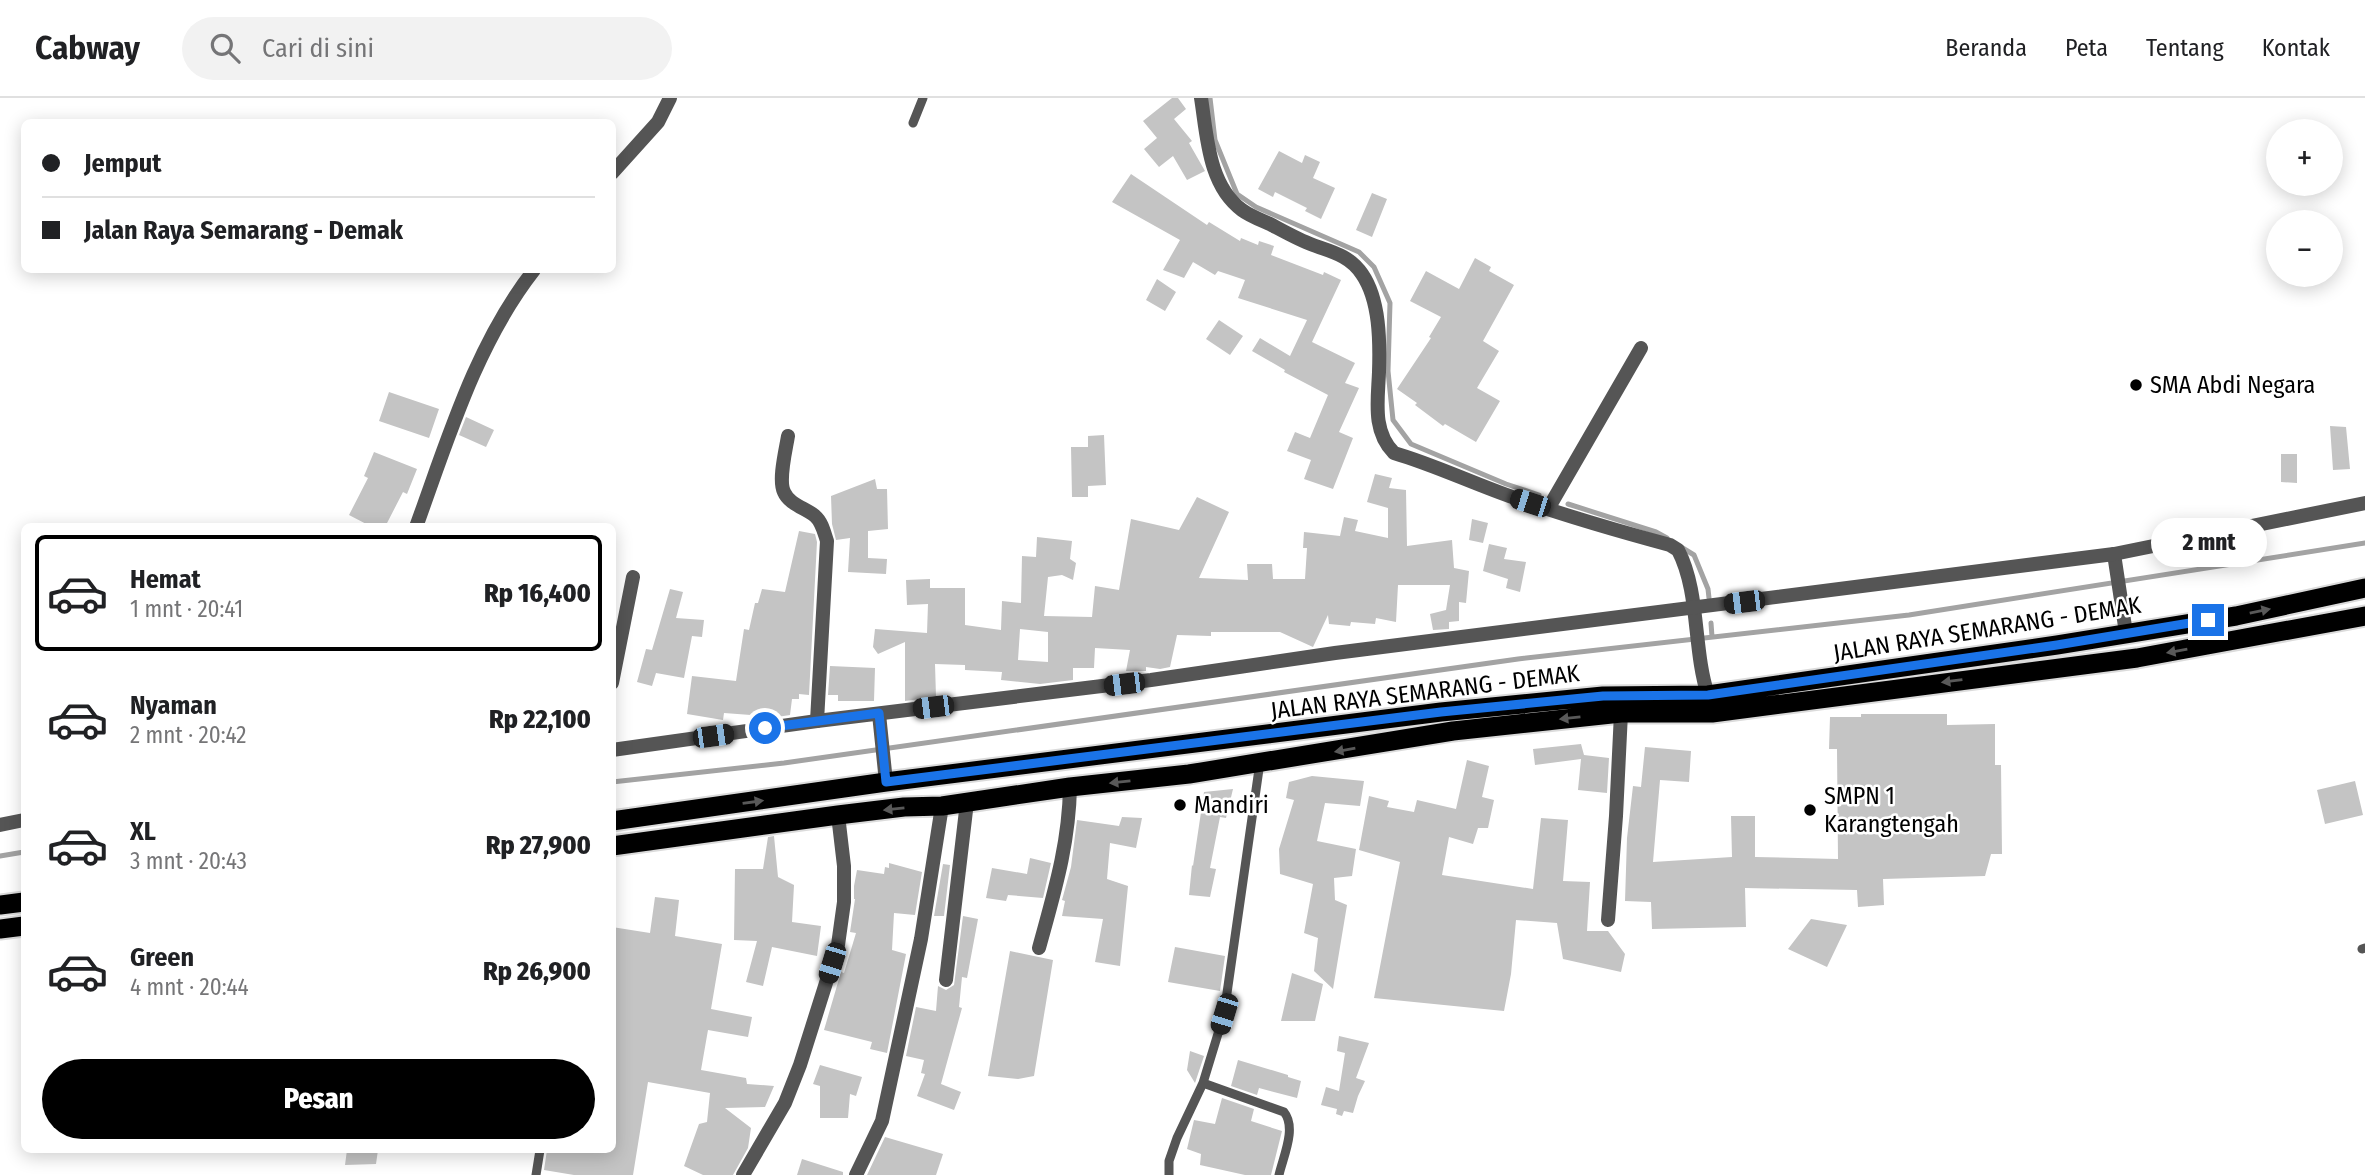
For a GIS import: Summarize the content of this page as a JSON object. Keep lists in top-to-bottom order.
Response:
{
  "streets": {
    "highway": ["JALAN RAYA SEMARANG - DEMAK"]
  },
  "places": ["SMA Abdi Negara", "Mandiri", "SMPN 1 Karangtengah"],
  "page": {
    "header": "Cabway",
    "search": "Cari di sini",
    "nav": [
      "Beranda",
      "Peta",
      "Tentang",
      "Kontak"
    ],
    "map_buttons": ["+", "−"],
    "banner": ["Jemput", "Jalan Raya Semarang - Demak"],
    "bubble": "2 mnt",
    "list": [
      {
        "name": "Hemat",
        "note": "1 mnt · 20:41",
        "value": "Rp 16,400"
      },
      {
        "name": "Nyaman",
        "note": "2 mnt · 20:42",
        "value": "Rp 22,100"
      },
      {
        "name": "XL",
        "note": "3 mnt · 20:43",
        "value": "Rp 27,900"
      },
      {
        "name": "Green",
        "note": "4 mnt · 20:44",
        "value": "Rp 26,900"
      }
    ],
    "buttons": "Pesan"
  }
}
